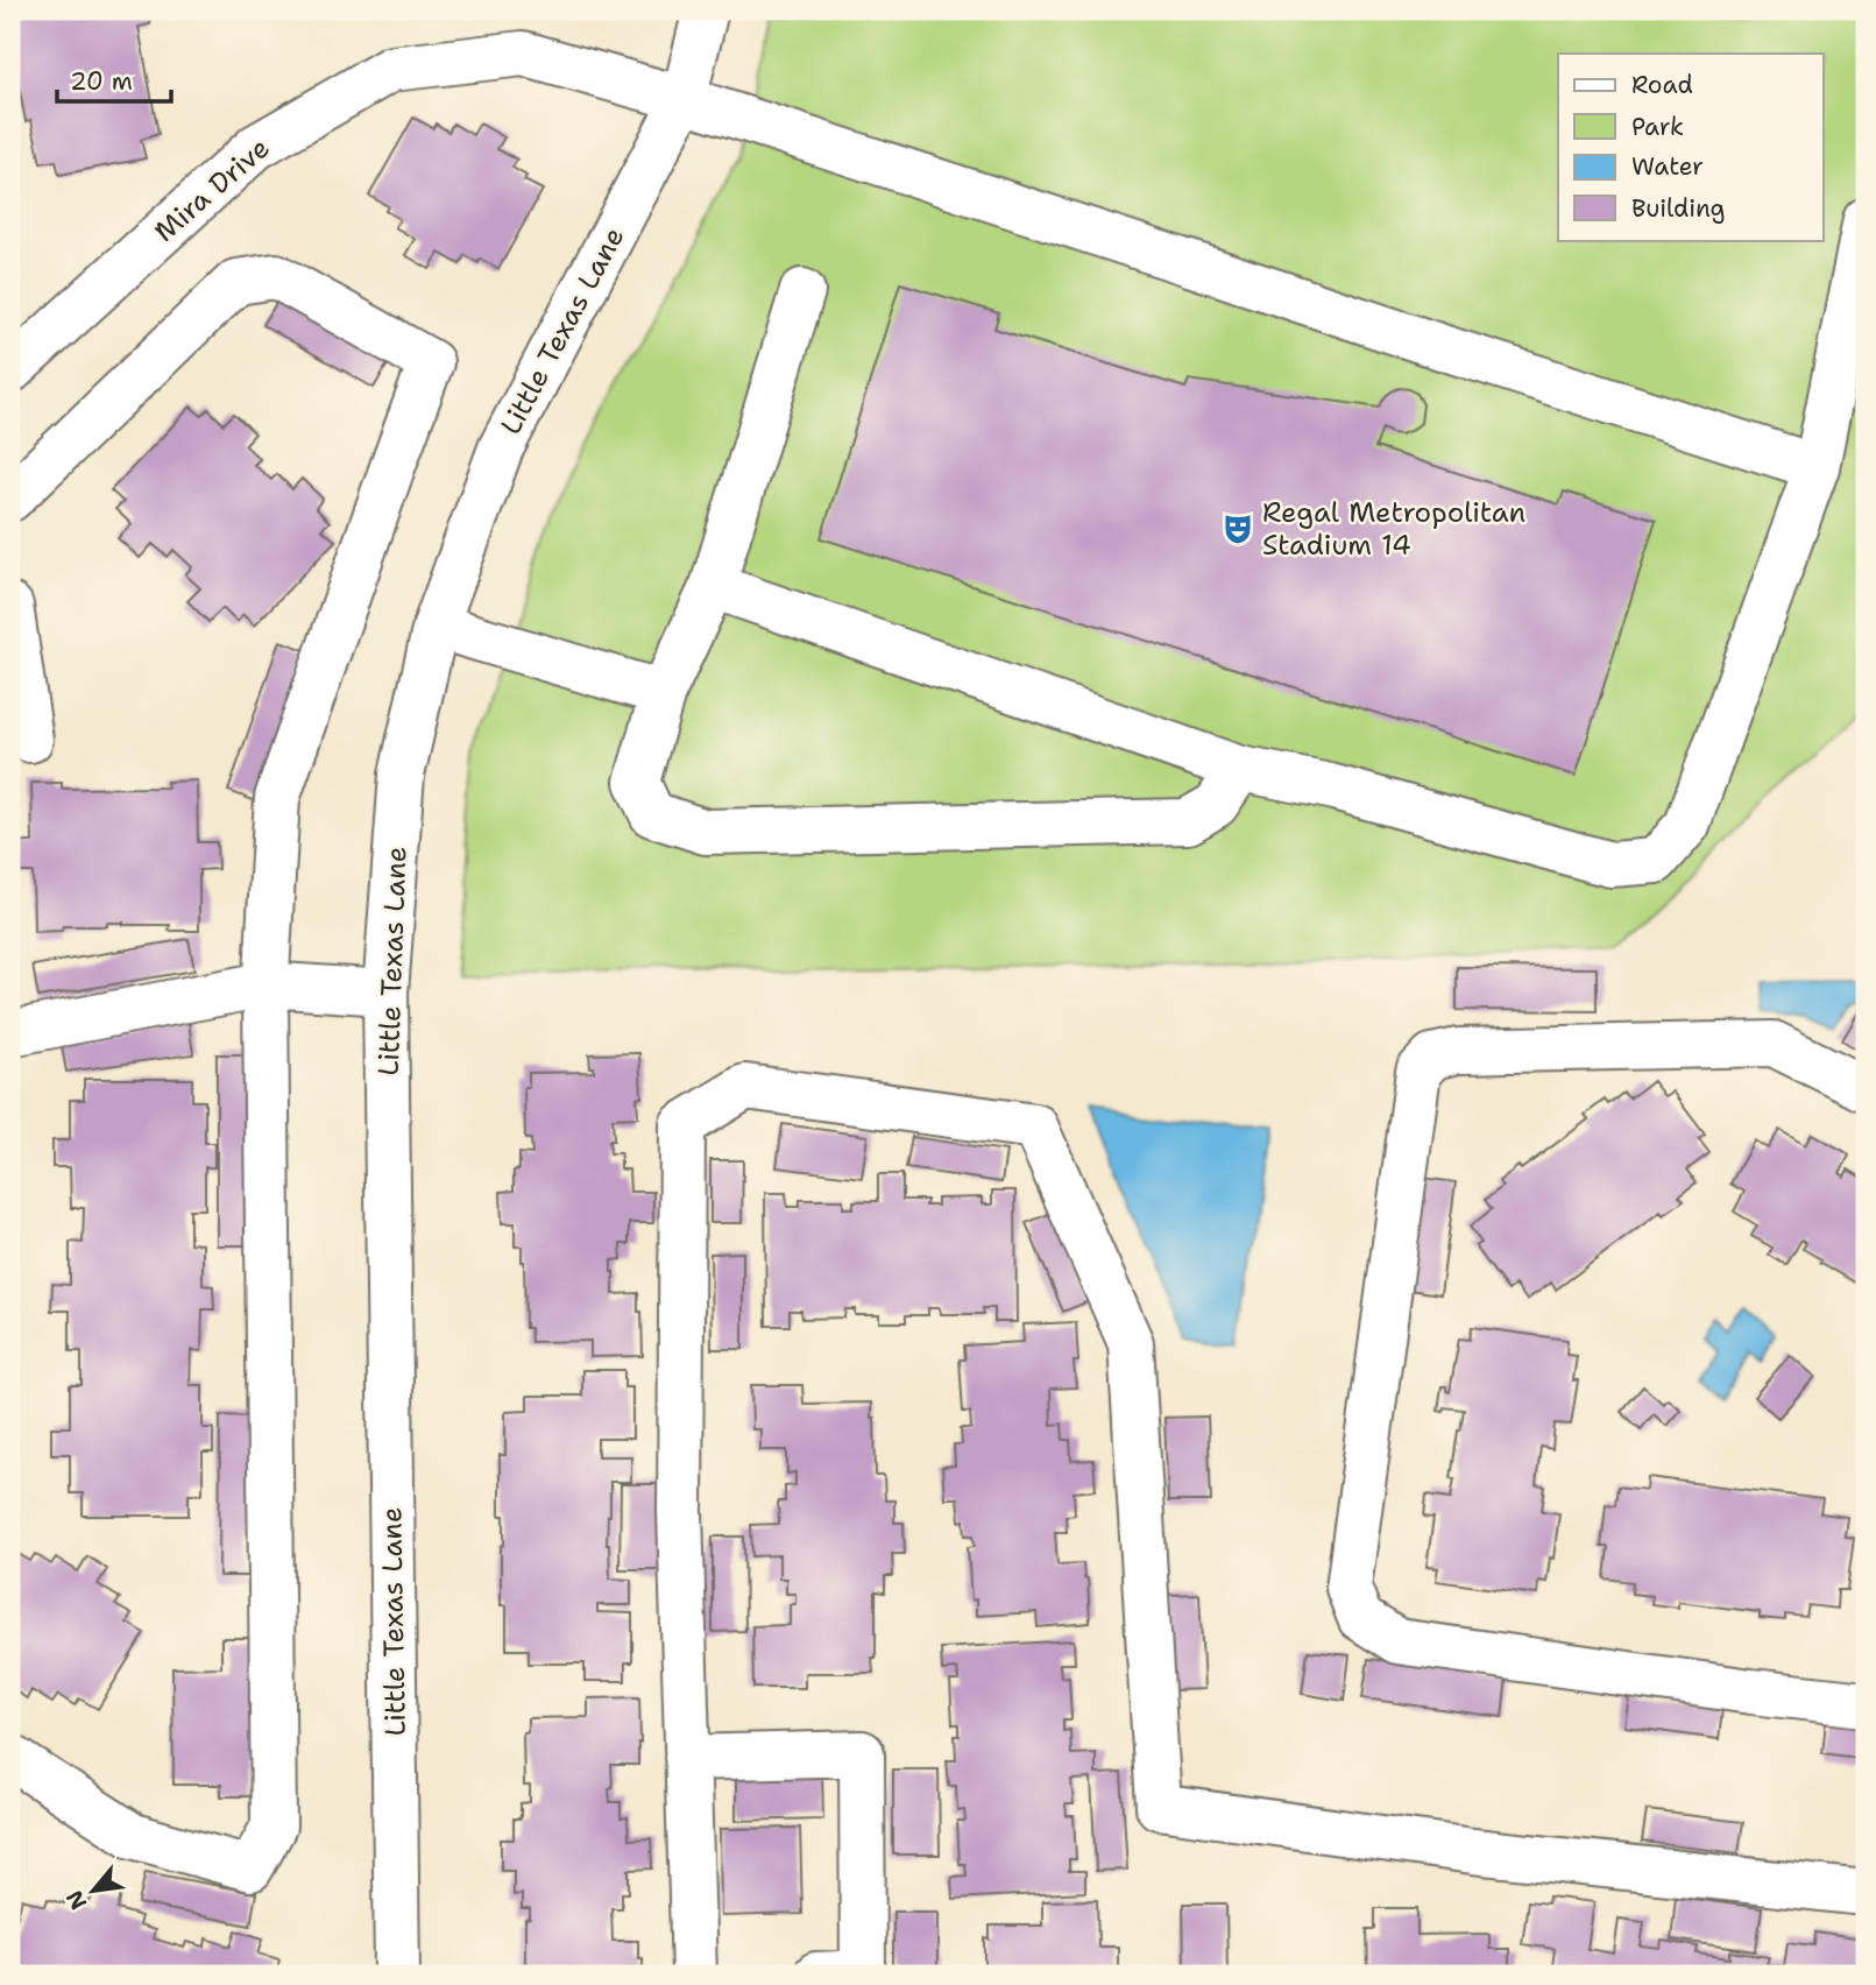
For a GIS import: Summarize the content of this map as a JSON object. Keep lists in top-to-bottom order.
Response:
{
  "streets": {
    "street": ["Mira Drive", "Little Texas Lane"]
  },
  "crossings": [
    ["Mira Drive", "Little Texas Lane"]
  ],
  "places": {
    "theatre": ["Regal Metropolitan Stadium 14"]
  },
  "legend": [
    "Road",
    "Park",
    "Water",
    "Building"
  ],
  "scale_bar": "20 m",
  "north": "bottom left"
}
